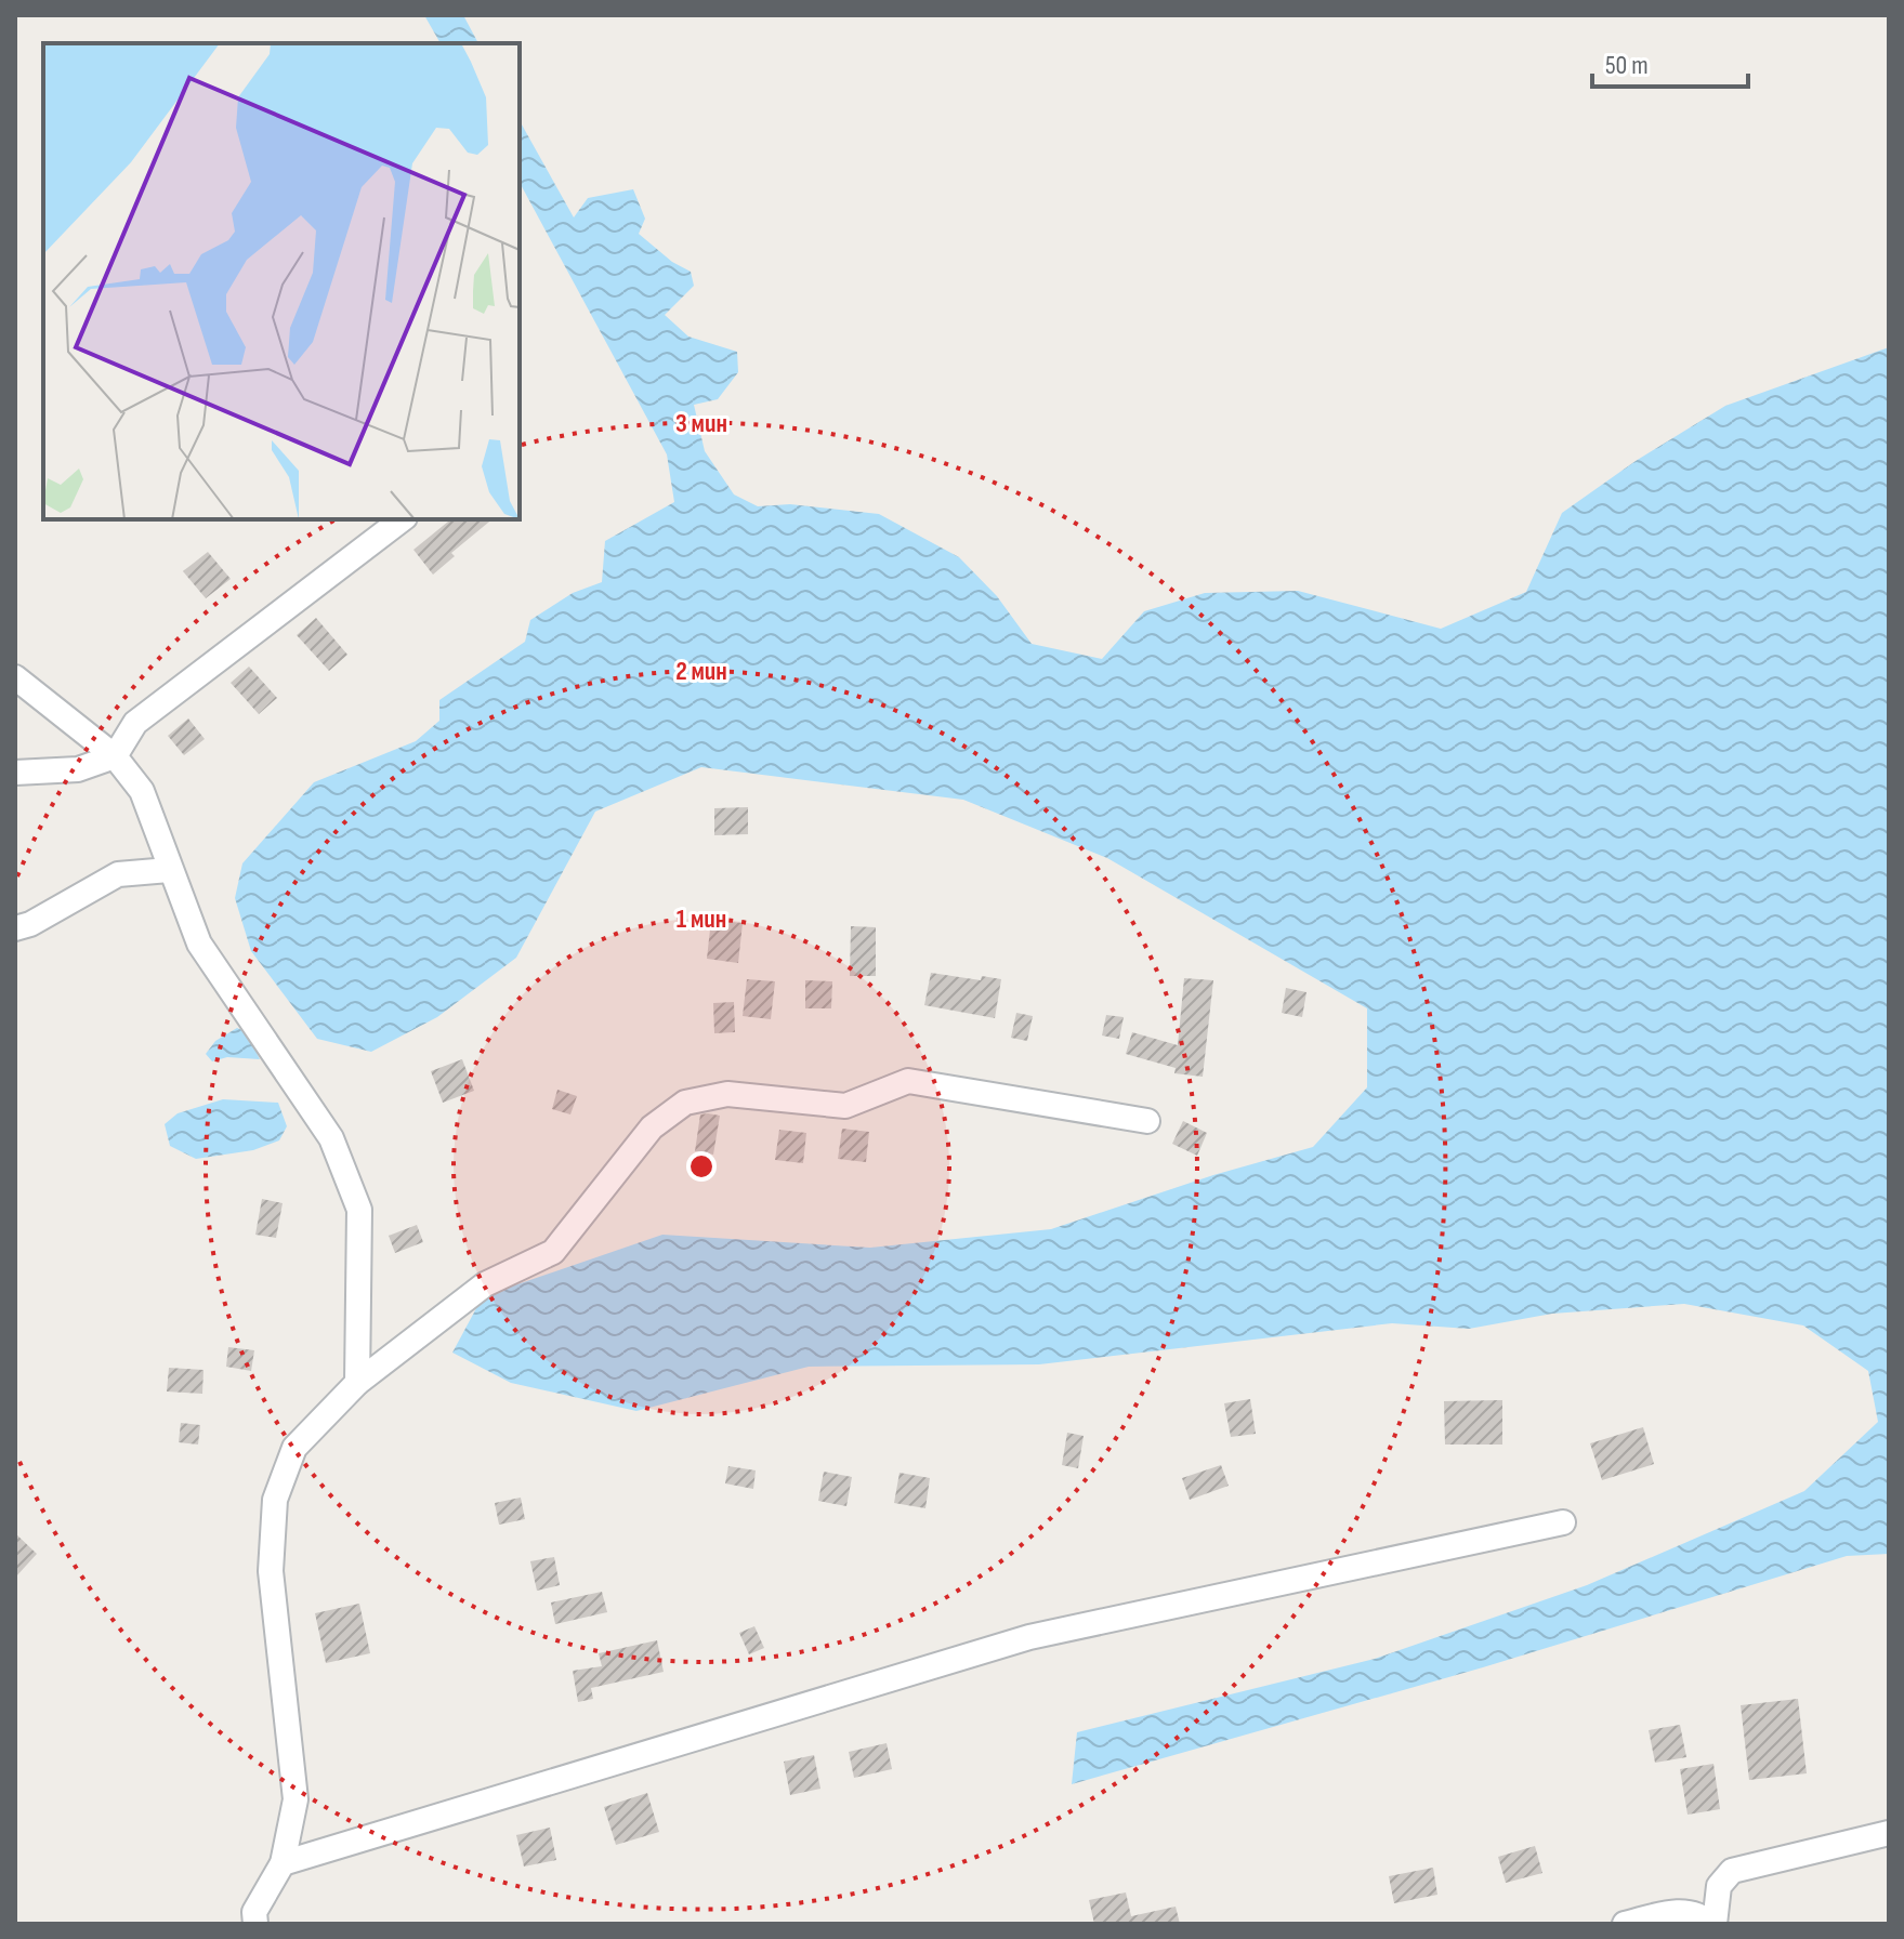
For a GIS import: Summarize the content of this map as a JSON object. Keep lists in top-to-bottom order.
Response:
{
  "scale_bar": "50 m",
  "rings": ["3 мин", "2 мин", "1 мин"]
}
